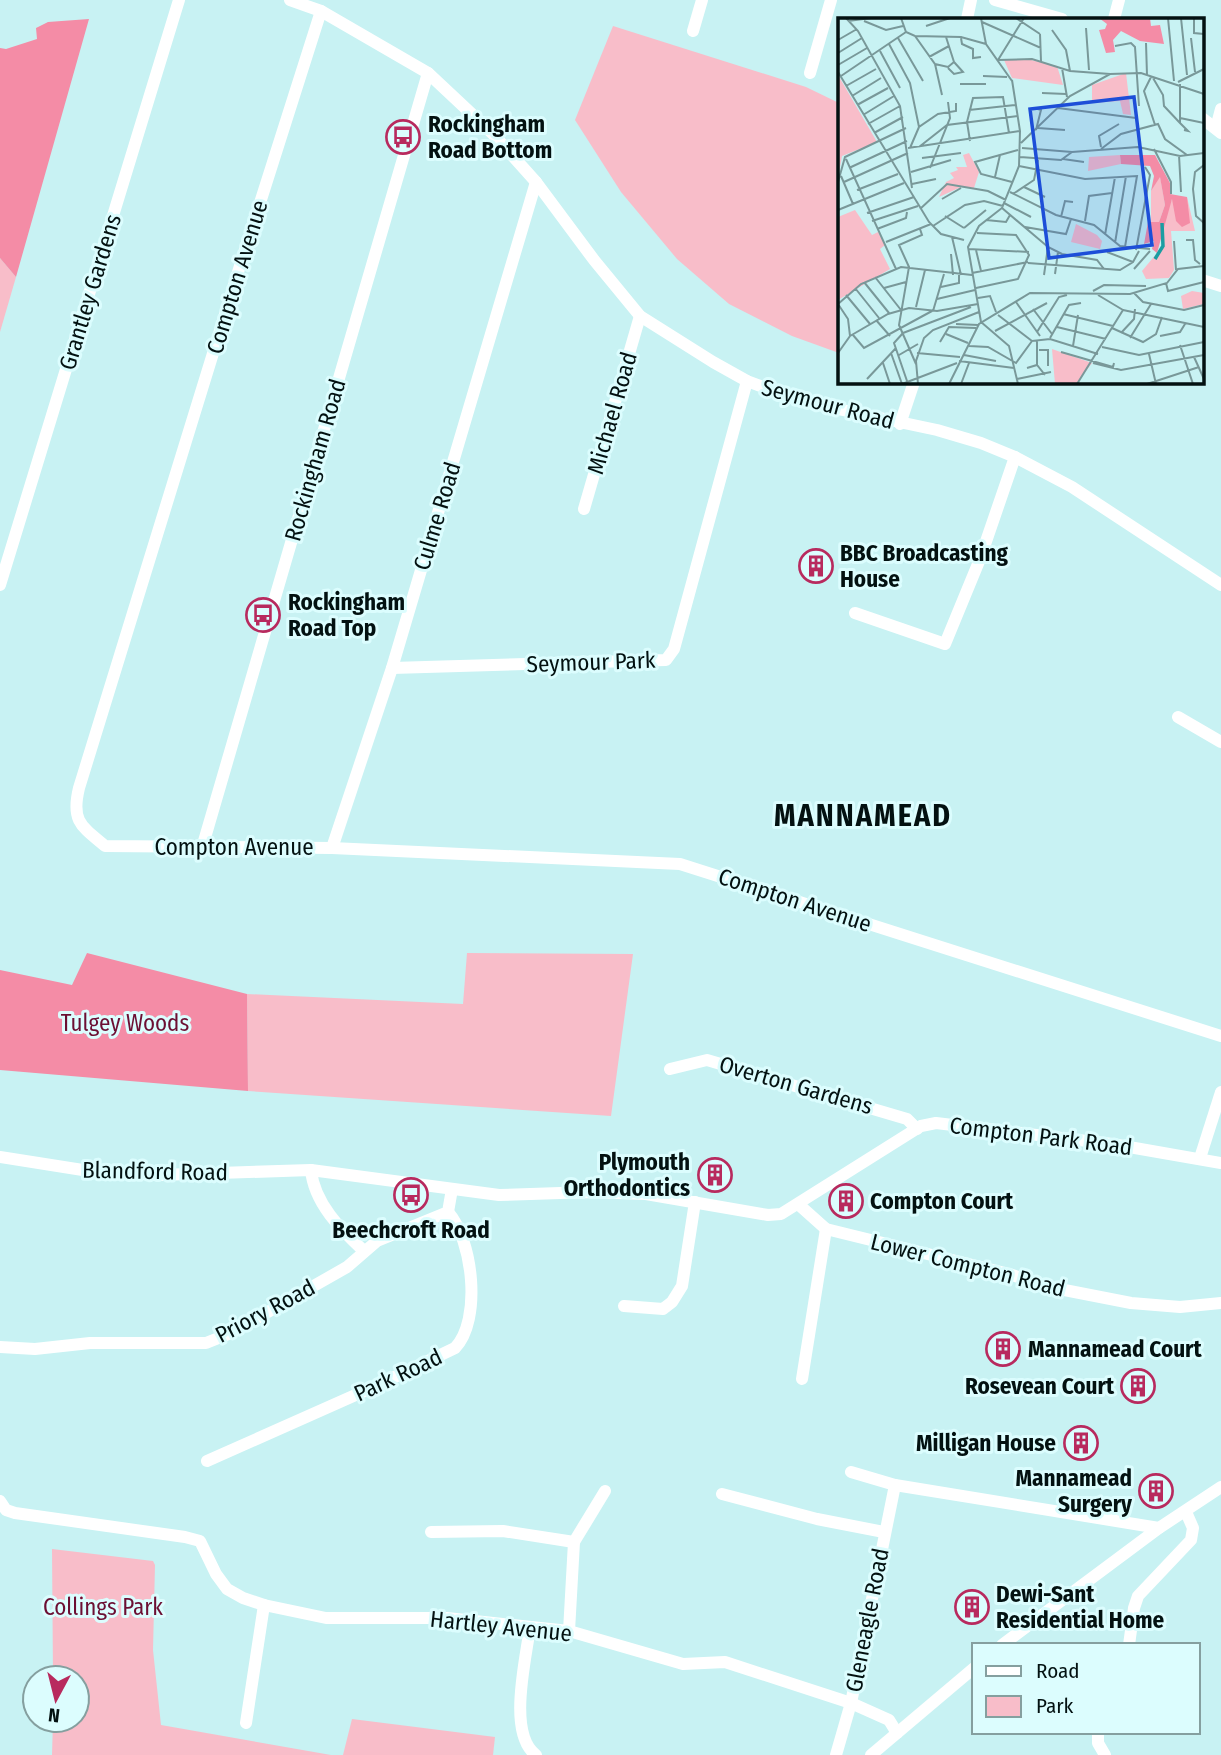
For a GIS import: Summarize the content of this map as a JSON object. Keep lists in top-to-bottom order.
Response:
{
  "streets": {
    "street": [
      "Compton Avenue",
      "Grantley Gardens",
      "Seymour Road",
      "Michael Road",
      "Rockingham Road",
      "Culme Road",
      "Seymour Park",
      "Overton Gardens",
      "Compton Park Road",
      "Blandford Road",
      "Lower Compton Road",
      "Priory Road",
      "Park Road",
      "Gleneagle Road",
      "Hartley Avenue"
    ]
  },
  "crossings": [
    ["Compton Avenue", "Seymour Road"],
    ["Compton Avenue", "Rockingham Road"],
    ["Compton Avenue", "Culme Road"],
    ["Seymour Road", "Michael Road"],
    ["Seymour Road", "Rockingham Road"],
    ["Seymour Road", "Culme Road"],
    ["Seymour Road", "Seymour Park"],
    ["Culme Road", "Seymour Park"],
    ["Overton Gardens", "Compton Park Road"],
    ["Compton Park Road", "Lower Compton Road"],
    ["Priory Road", "Park Road"],
    ["Gleneagle Road", "Hartley Avenue"]
  ],
  "districts": ["MANNAMEAD"],
  "parks": ["Tulgey Woods", "Collings Park"],
  "places": {
    "bus stop": ["Rockingham Road Bottom", "Rockingham Road Top", "Beechcroft Road"],
    "building": [
      "BBC Broadcasting House",
      "Plymouth Orthodontics",
      "Compton Court",
      "Mannamead Court",
      "Rosevean Court",
      "Milligan House",
      "Mannamead Surgery",
      "Dewi-Sant Residential Home"
    ]
  },
  "legend": ["Road", "Park"],
  "north": "bottom"
}
